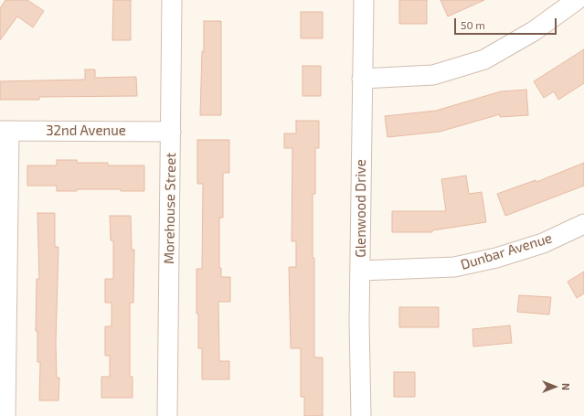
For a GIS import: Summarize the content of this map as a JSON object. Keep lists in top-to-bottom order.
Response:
{
  "streets": {
    "street": [
      "32nd Avenue",
      "Morehouse Street",
      "Glenwood Drive",
      "Dunbar Avenue"
    ]
  },
  "crossings": [
    ["32nd Avenue", "Morehouse Street"],
    ["Glenwood Drive", "Dunbar Avenue"]
  ],
  "scale_bar": "50 m",
  "north": "right"
}
